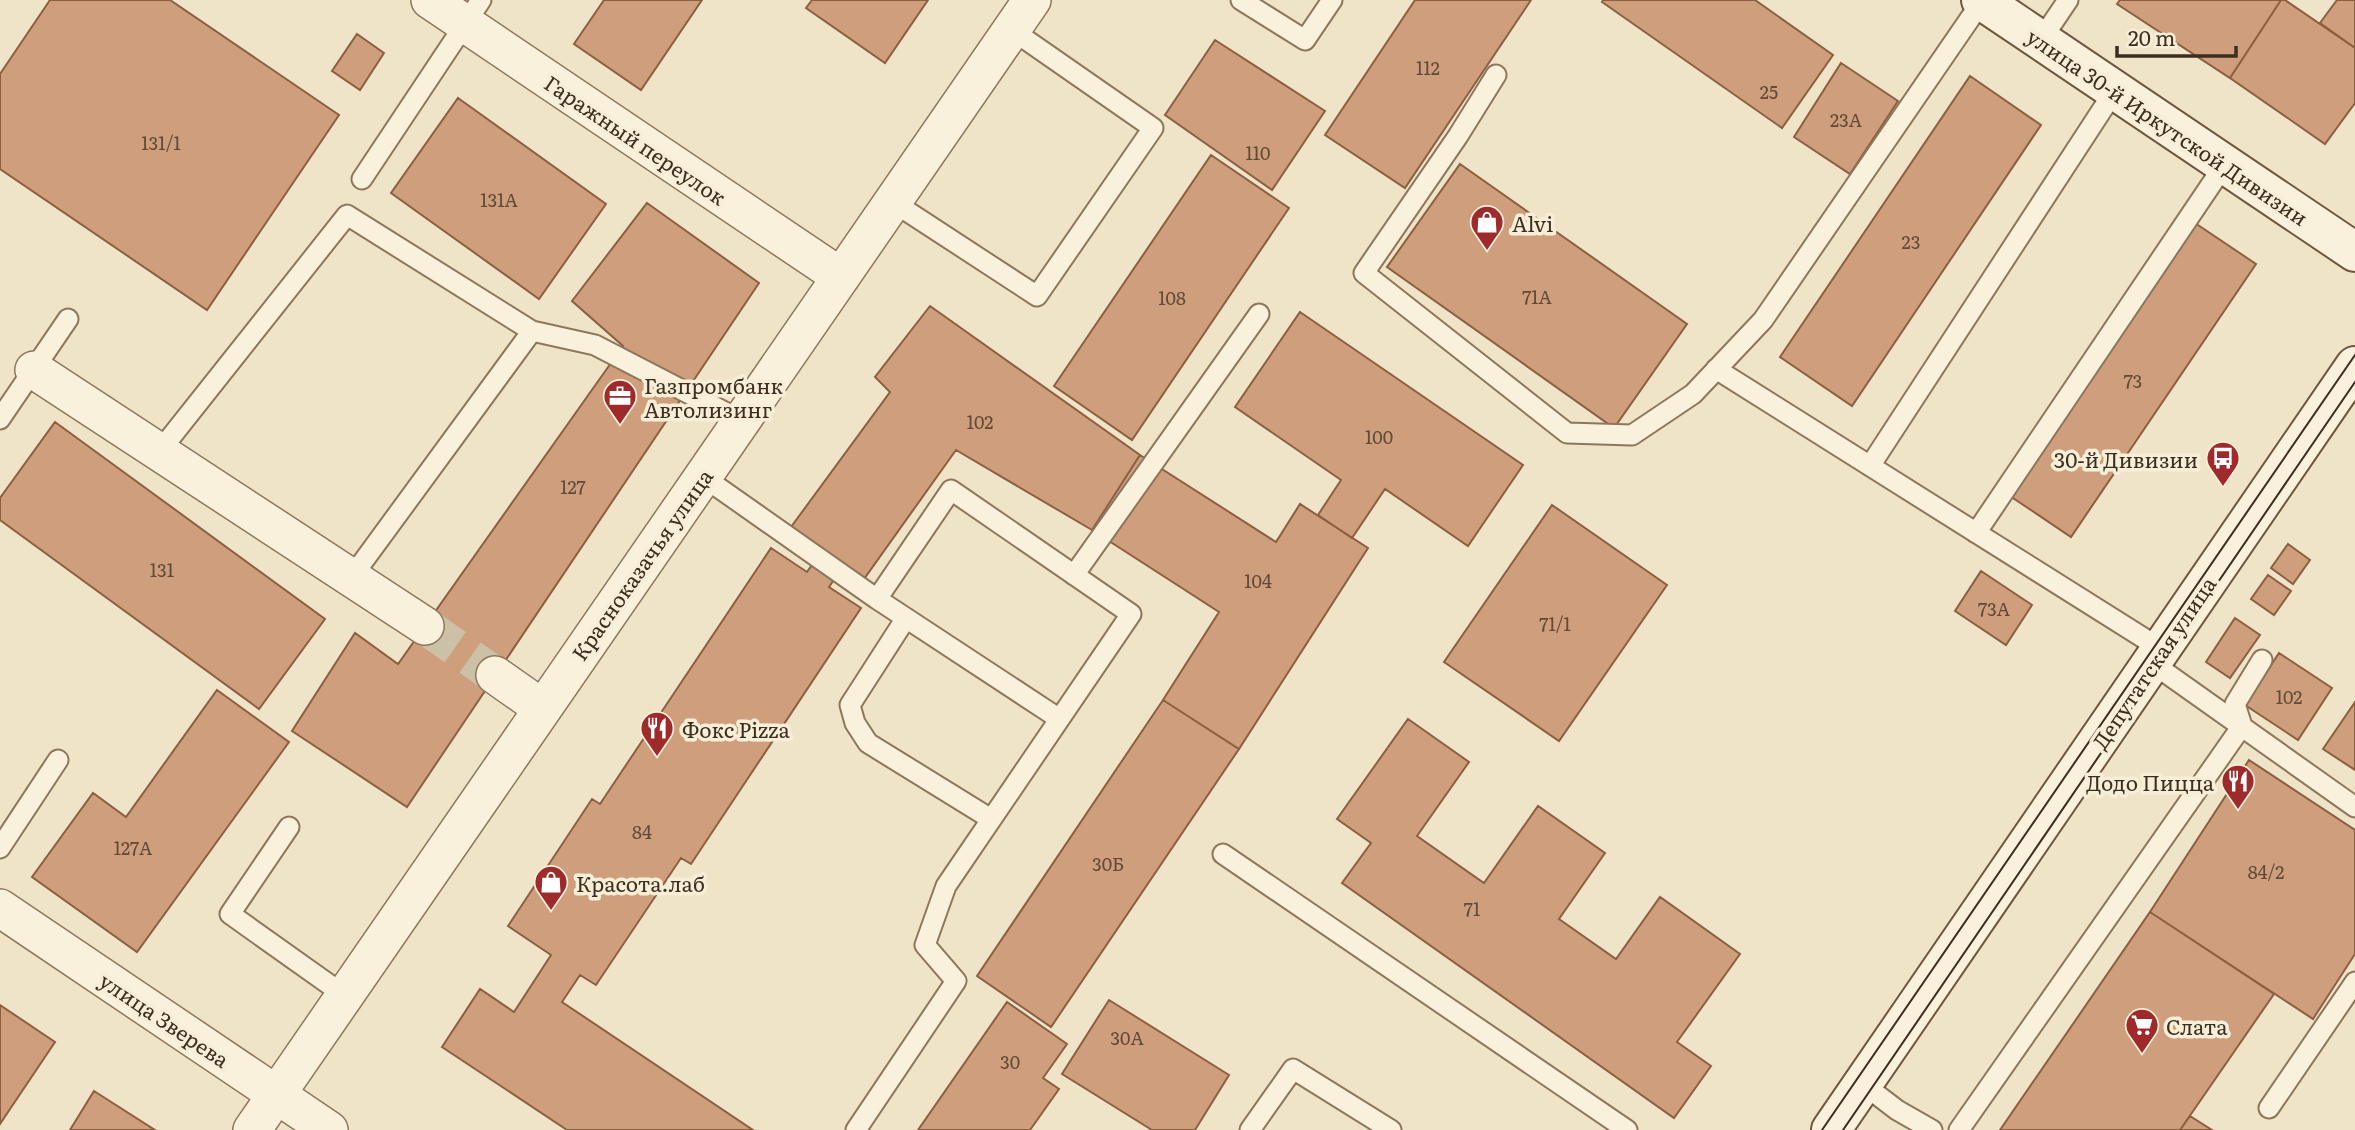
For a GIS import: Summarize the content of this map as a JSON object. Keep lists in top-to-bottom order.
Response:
{
  "streets": {
    "main road": ["улица 30-й Иркутской Дивизии", "Депутатская улица"],
    "street": ["Гаражный переулок", "Красноказачья улица", "улица Зверева"]
  },
  "crossings": [
    ["Гаражный переулок", "Красноказачья улица"],
    ["Красноказачья улица", "улица Зверева"]
  ],
  "places": {
    "shop": ["Alvi", "Красота.лаб"],
    "office": ["Газпромбанк Автолизинг"],
    "bus stop": ["30-й Дивизии"],
    "restaurant": ["Фокс Pizza", "Додо Пицца"],
    "supermarket": ["Слата"]
  },
  "house_numbers": [
    "112",
    "25",
    "23А",
    "131/1",
    "110",
    "131А",
    "23",
    "71А",
    "108",
    "73",
    "102",
    "100",
    "127",
    "131",
    "104",
    "73А",
    "71/1",
    "102",
    "84",
    "127А",
    "30Б",
    "84/2",
    "71",
    "30А",
    "30"
  ],
  "scale_bar": "20 m"
}
